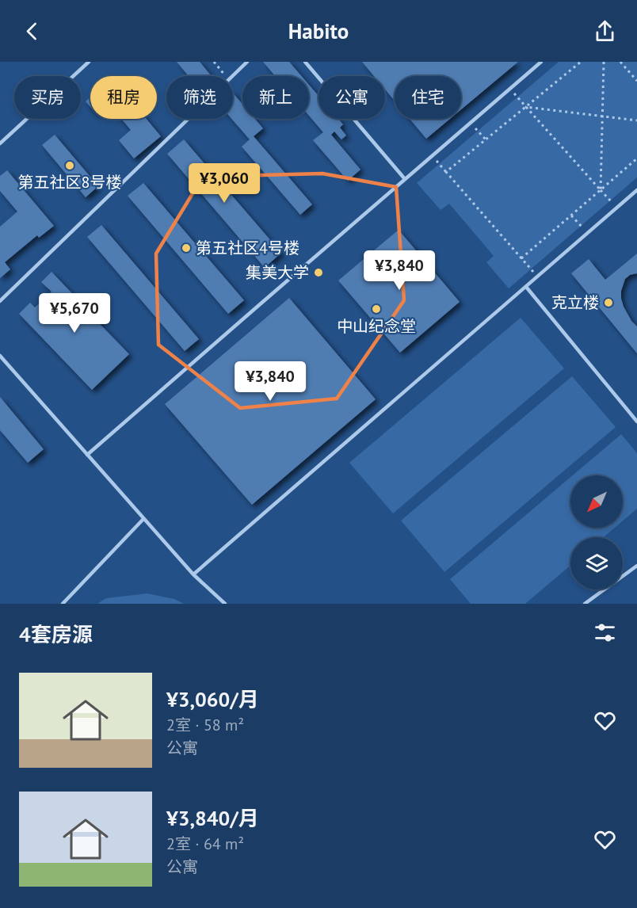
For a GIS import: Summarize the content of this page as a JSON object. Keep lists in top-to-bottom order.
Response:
{
  "places": [
    "第五社区8号楼",
    "第五社区4号楼",
    "集美大学",
    "克立楼",
    "中山纪念堂"
  ],
  "north": "bottom left",
  "page": {
    "header": "Habito",
    "chip": [
      "买房",
      "租房",
      "筛选",
      "新上",
      "公寓",
      "住宅"
    ],
    "price": [
      "¥3,060",
      "¥3,840",
      "¥5,670",
      "¥3,840"
    ],
    "heading": "4套房源",
    "list": [
      {
        "name": "¥3,060/月",
        "note": "2室 · 58 m² · 公寓"
      },
      {
        "name": "¥3,840/月",
        "note": "2室 · 64 m² · 公寓"
      }
    ]
  }
}
